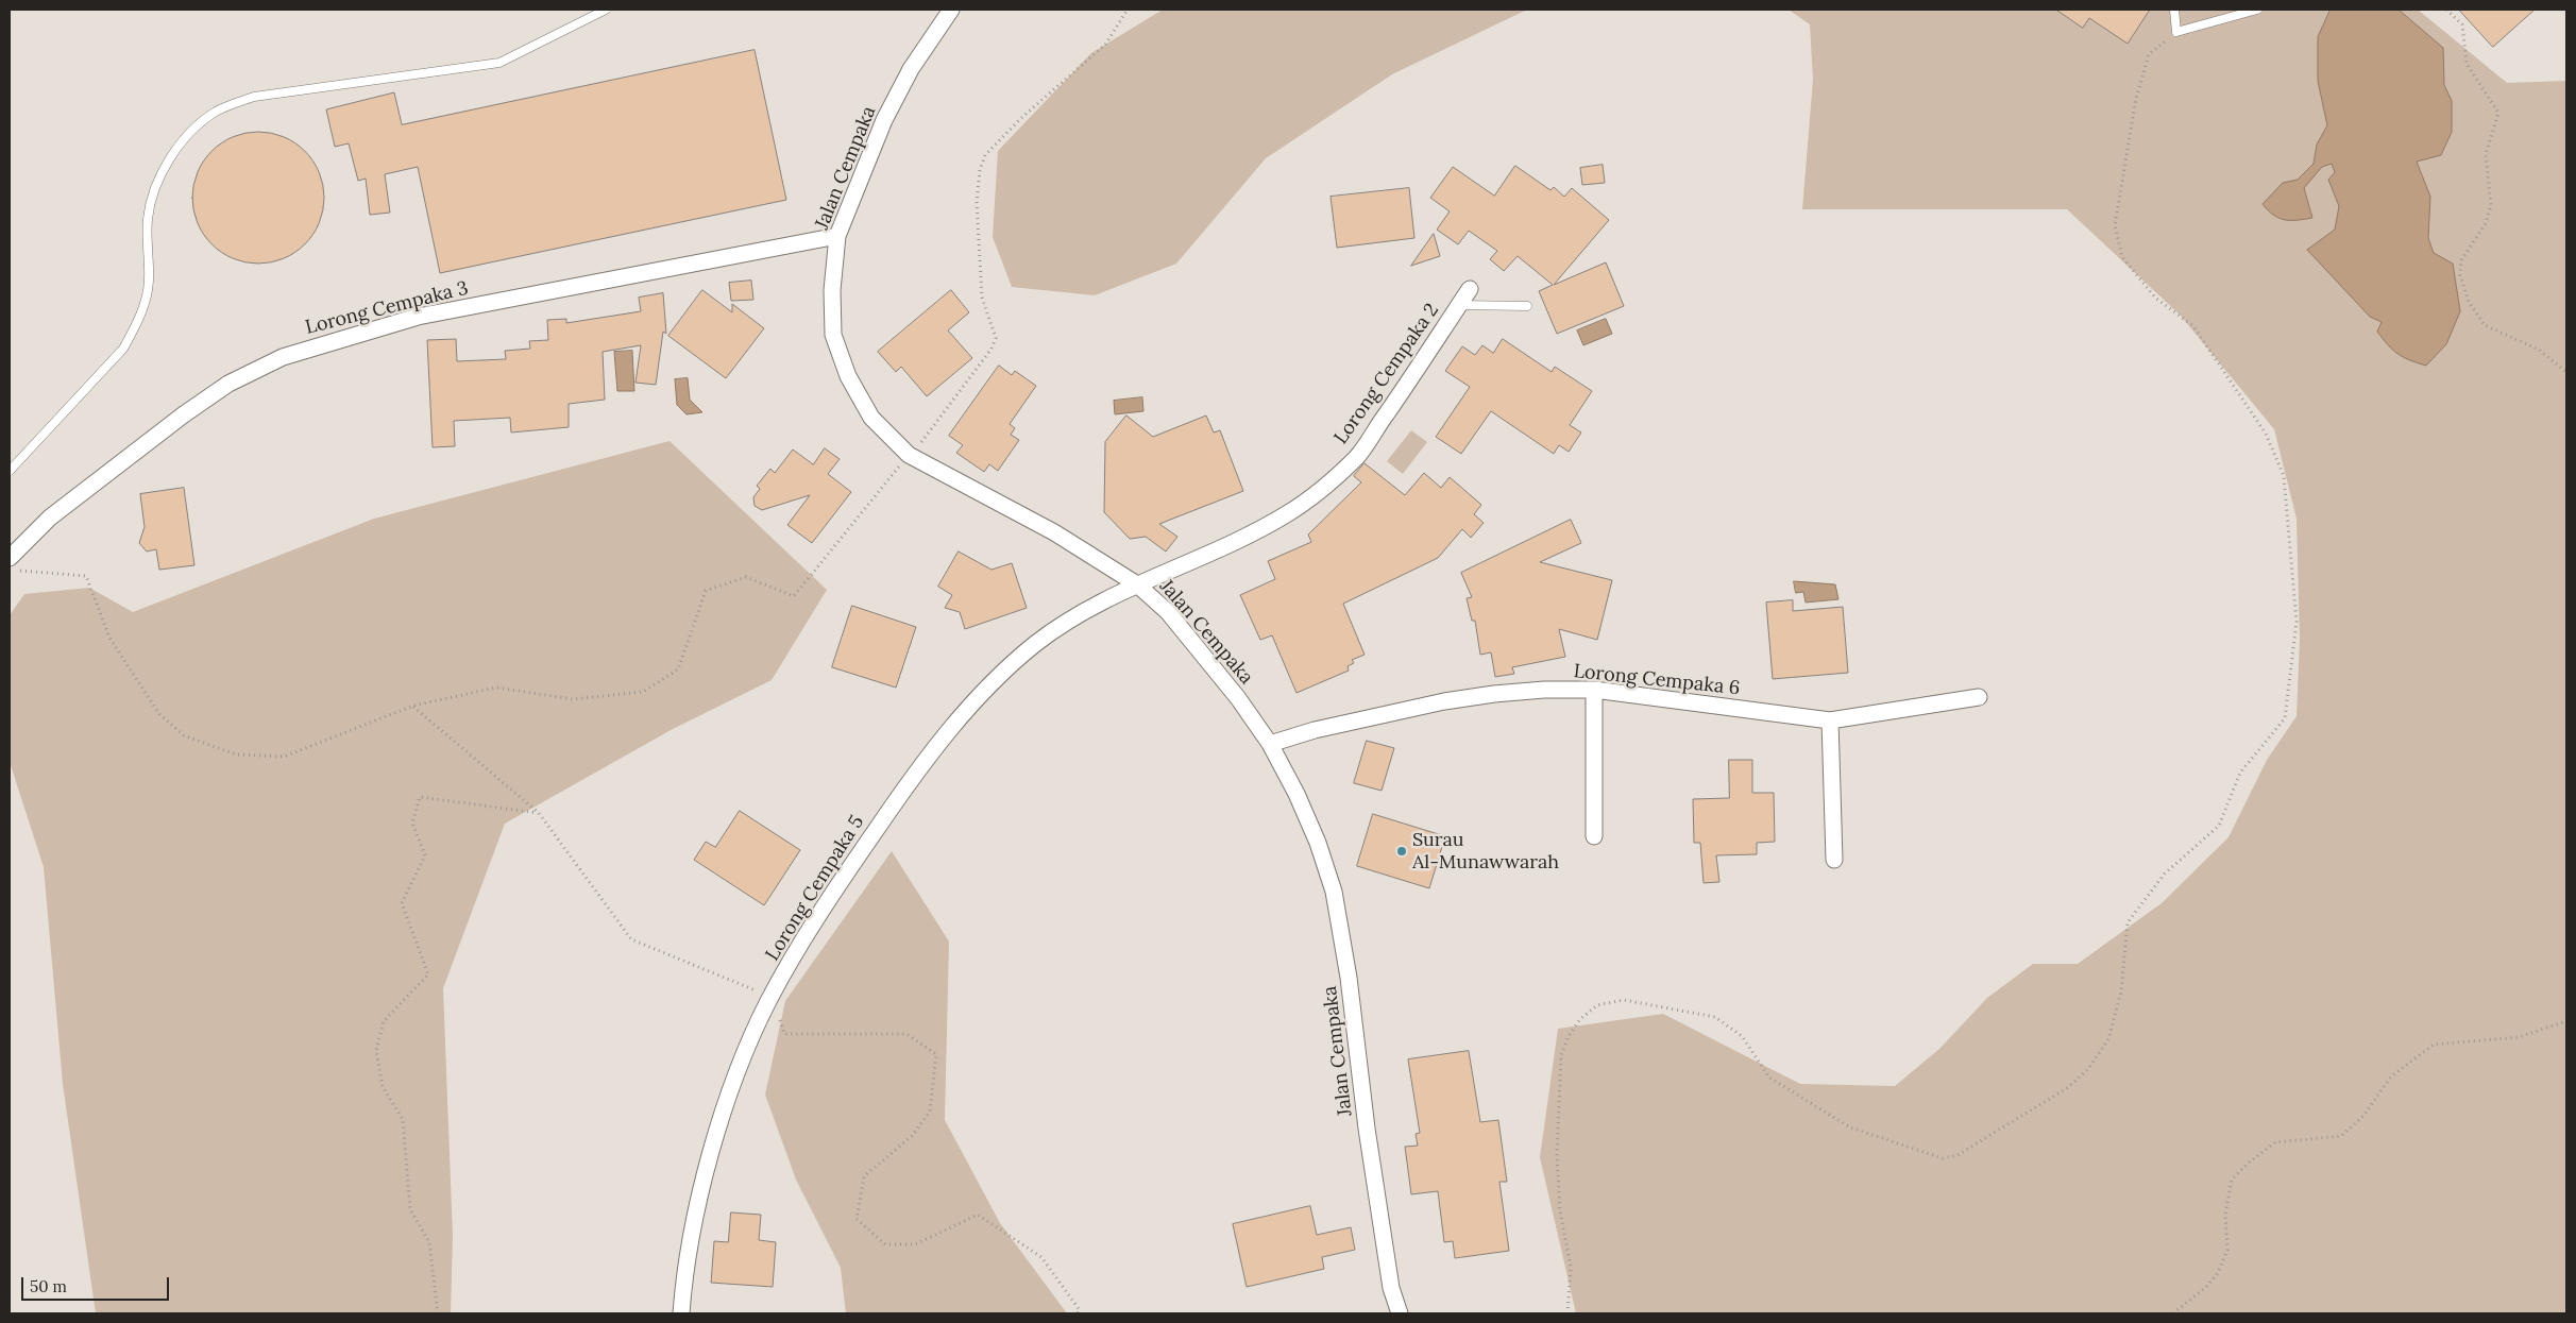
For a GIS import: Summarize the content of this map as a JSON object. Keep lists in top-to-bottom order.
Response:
{
  "streets": {
    "street": [
      "Jalan Cempaka",
      "Lorong Cempaka 3",
      "Lorong Cempaka 2",
      "Lorong Cempaka 6",
      "Lorong Cempaka 5"
    ]
  },
  "crossings": [
    ["Jalan Cempaka", "Lorong Cempaka 3"],
    ["Jalan Cempaka", "Lorong Cempaka 2"],
    ["Jalan Cempaka", "Lorong Cempaka 6"],
    ["Jalan Cempaka", "Lorong Cempaka 5"],
    ["Lorong Cempaka 2", "Lorong Cempaka 5"]
  ],
  "places": ["Surau Al-Munawwarah"],
  "scale_bar": "50 m"
}
